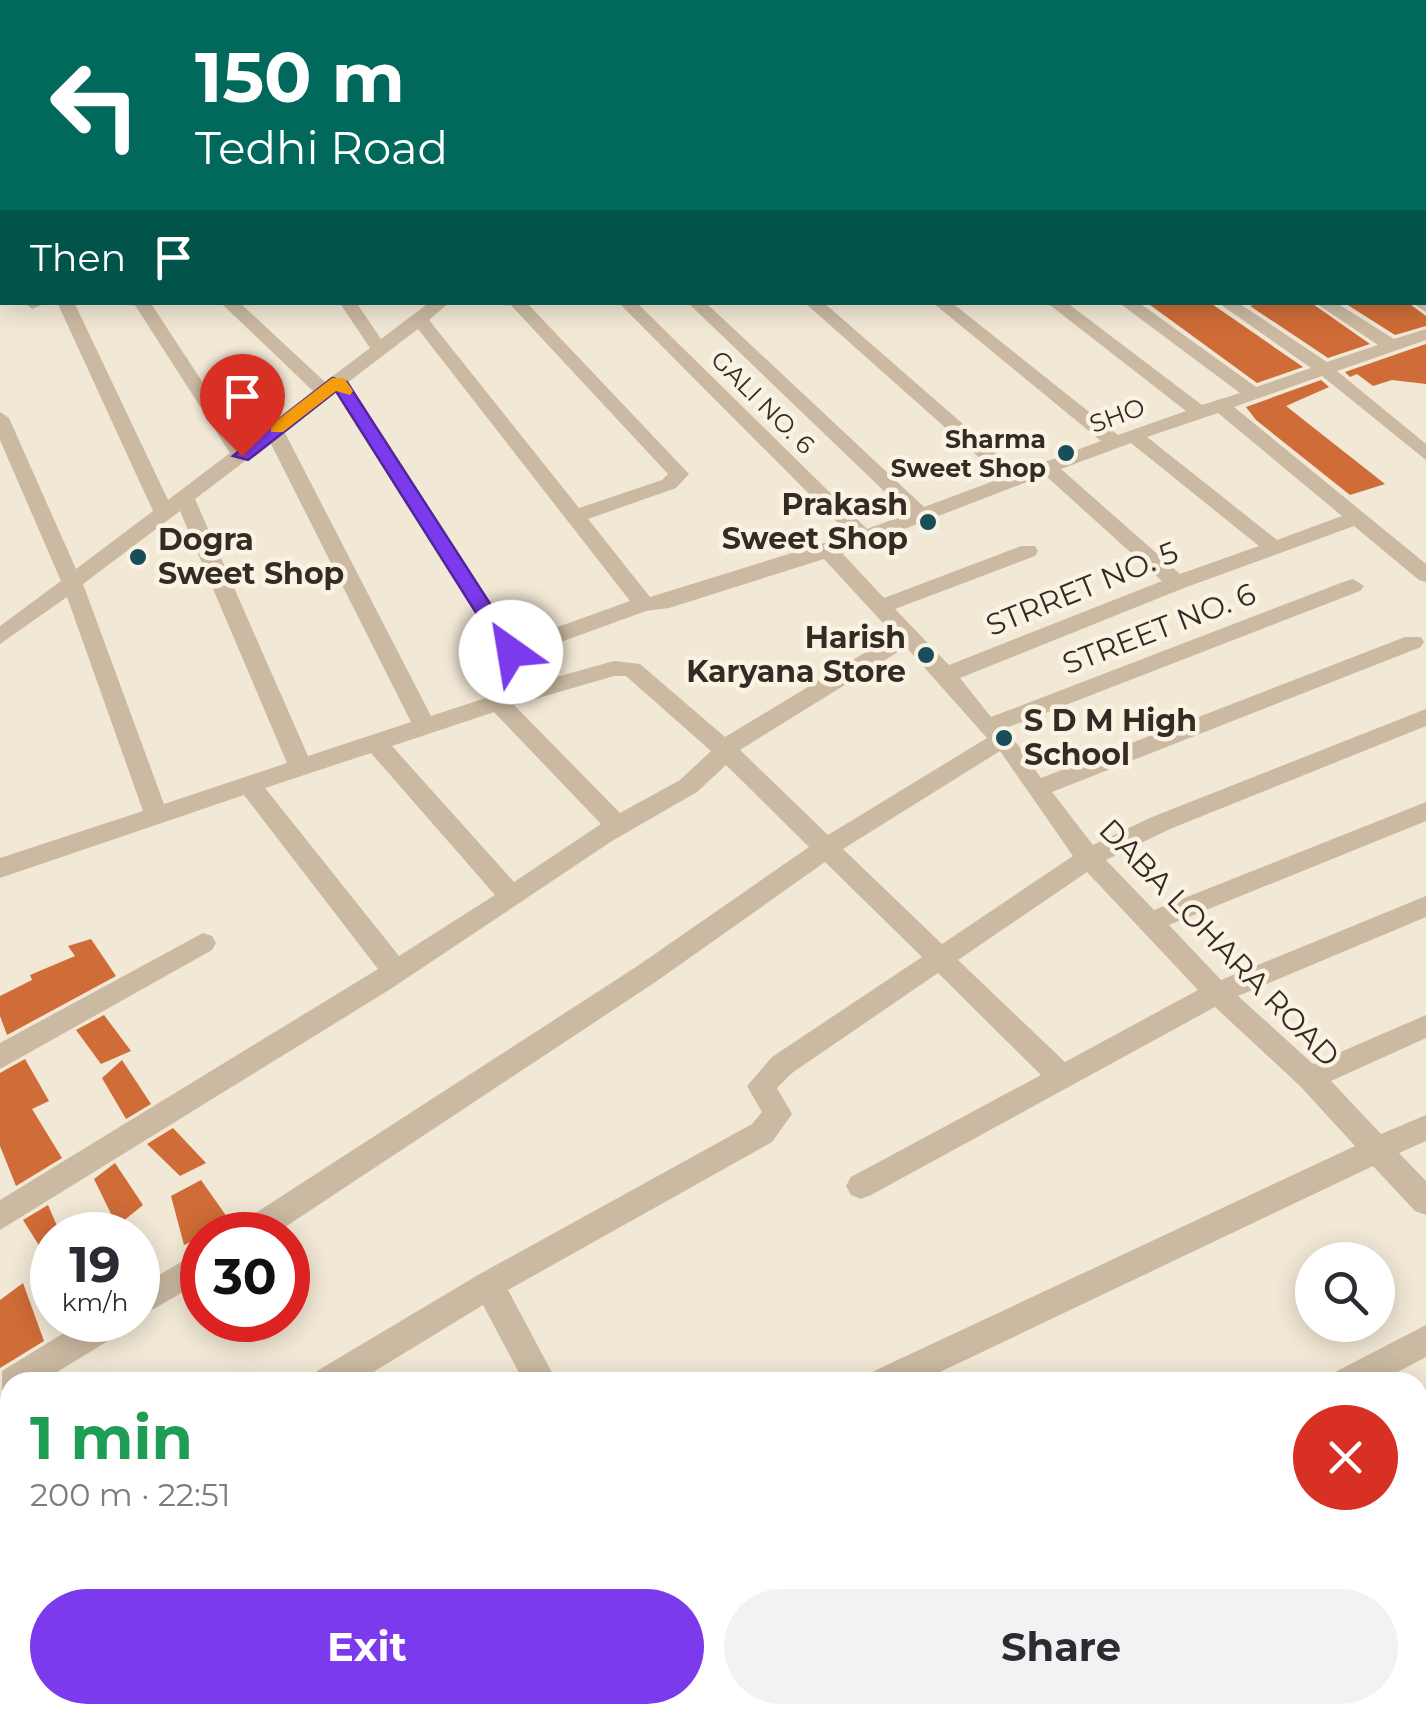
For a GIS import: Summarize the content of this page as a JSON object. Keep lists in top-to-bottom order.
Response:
{
  "streets": {
    "street": [
      "GALI NO. 6",
      "SHO",
      "STRRET NO. 5",
      "STREET NO. 6",
      "DABA LOHARA ROAD"
    ]
  },
  "crossings": [
    ["GALI NO. 6", "SHO"],
    ["SHO", "DABA LOHARA ROAD"],
    ["STRRET NO. 5", "DABA LOHARA ROAD"],
    ["STREET NO. 6", "DABA LOHARA ROAD"]
  ],
  "places": [
    "Sharma Sweet Shop",
    "Prakash Sweet Shop",
    "Dogra Sweet Shop",
    "Harish Karyana Store",
    "S D M High School"
  ],
  "page": {
    "turn": ["150 m", "Tedhi Road"],
    "then": "Then",
    "speed": "19 km/h",
    "limit": "30",
    "heading": ["1 min", "200 m · 22:51"],
    "buttons": ["Exit", "Share"]
  }
}
